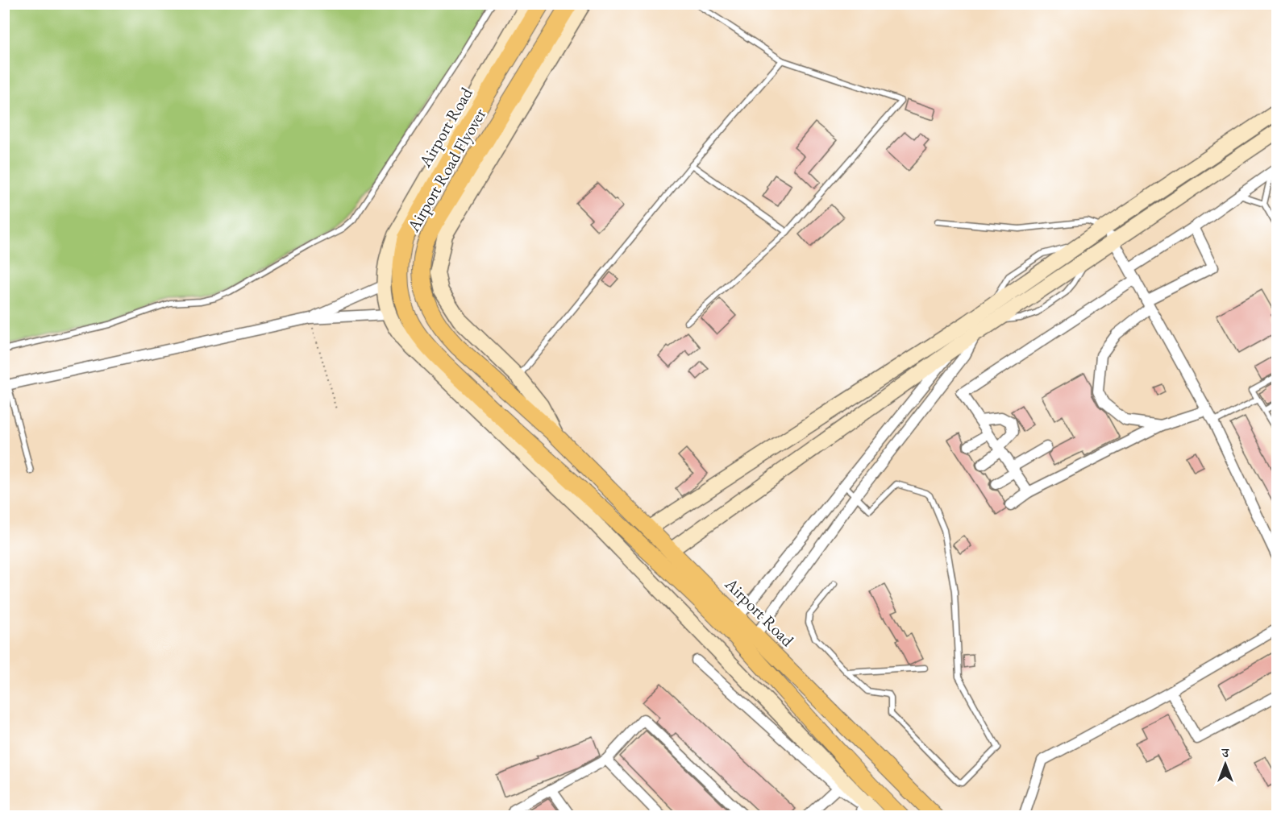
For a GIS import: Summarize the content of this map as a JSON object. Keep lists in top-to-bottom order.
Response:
{
  "streets": {
    "main road": ["Airport Road", "Airport Road Flyover"]
  },
  "crossings": [
    ["Airport Road", "Airport Road Flyover"]
  ],
  "north": "top"
}
